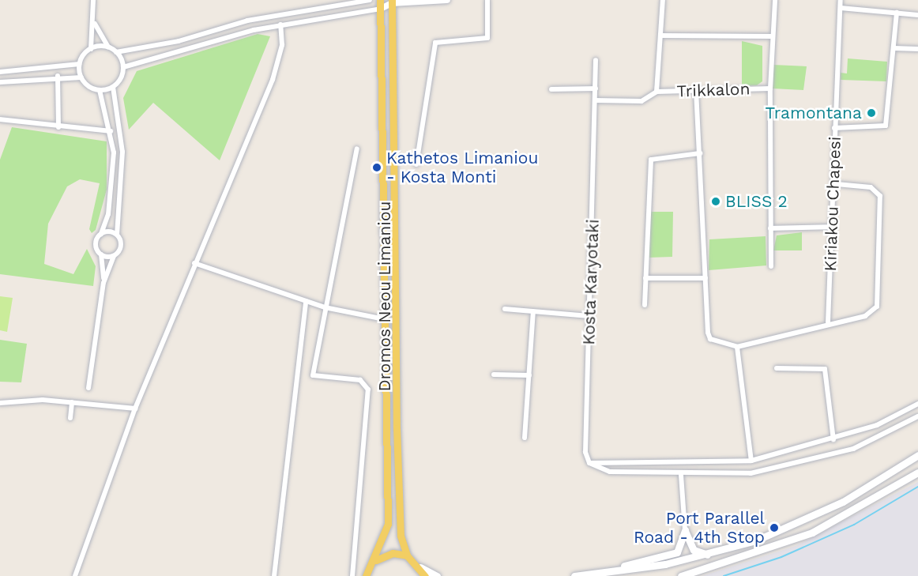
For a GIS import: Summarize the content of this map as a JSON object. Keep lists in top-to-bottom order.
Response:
{
  "streets": {
    "main road": ["Dromos Neou Limaniou"],
    "street": ["Trikkalon", "Kiriakou Chapesi", "Kosta Karyotaki"]
  },
  "places": [
    "Tramontana",
    "Kathetos Limaniou - Kosta Monti",
    "BLISS 2",
    "Port Parallel Road - 4th Stop"
  ]
}
